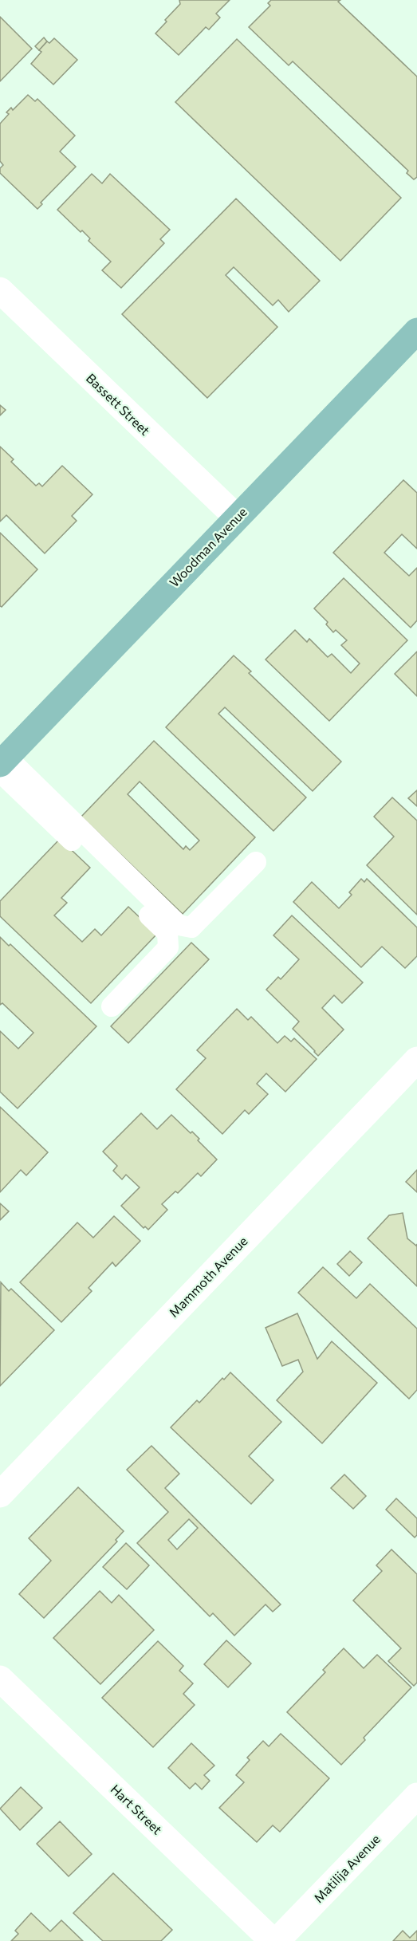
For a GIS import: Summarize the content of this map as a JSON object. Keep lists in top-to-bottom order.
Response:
{
  "streets": {
    "main road": ["Woodman Avenue"],
    "street": [
      "Bassett Street",
      "Mammoth Avenue",
      "Hart Street",
      "Matilija Avenue"
    ]
  },
  "crossings": [
    ["Bassett Street", "Woodman Avenue"]
  ]
}
